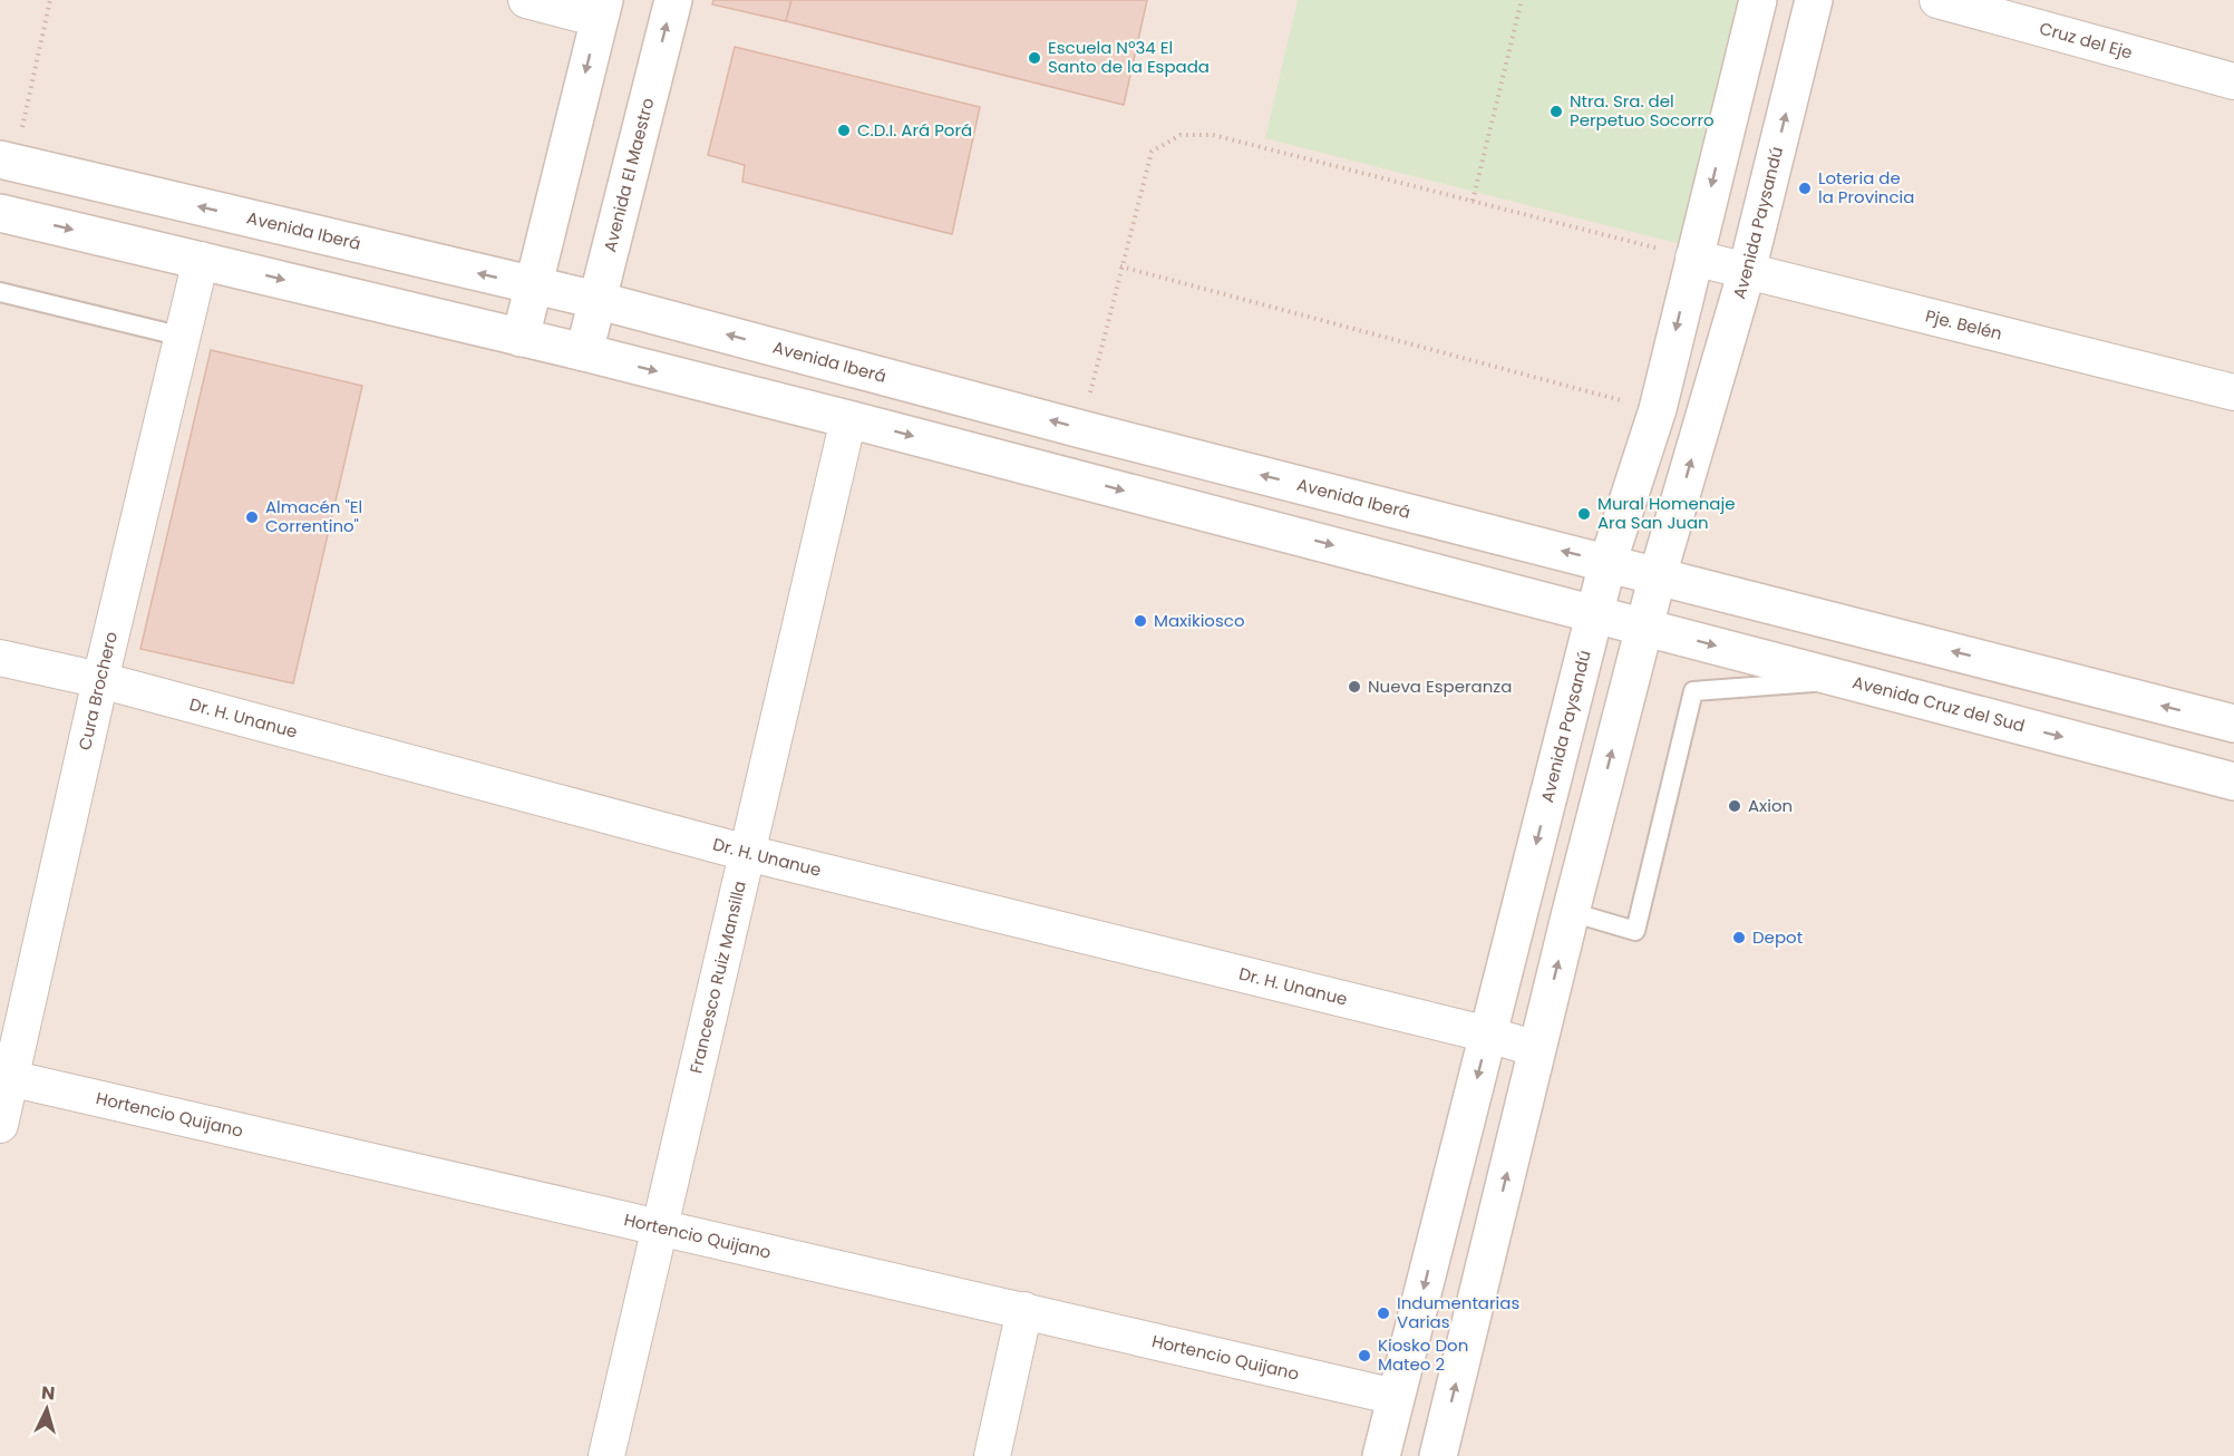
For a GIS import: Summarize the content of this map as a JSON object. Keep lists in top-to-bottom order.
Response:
{
  "streets": {
    "main road": [
      "Avenida El Maestro",
      "Avenida Paysandú",
      "Avenida Iberá",
      "Avenida Cruz del Sud"
    ],
    "street": [
      "Cruz del Eje",
      "Pje. Belén",
      "Cura Brochero",
      "Dr. H. Unanue",
      "Francesco Ruiz Mansilla",
      "Hortencio Quijano"
    ]
  },
  "crossings": [
    ["Avenida El Maestro", "Avenida Iberá"],
    ["Avenida Paysandú", "Avenida Iberá"],
    ["Avenida Paysandú", "Pje. Belén"],
    ["Avenida Paysandú", "Avenida Cruz del Sud"],
    ["Avenida Paysandú", "Dr. H. Unanue"],
    ["Avenida Paysandú", "Hortencio Quijano"],
    ["Cura Brochero", "Dr. H. Unanue"],
    ["Cura Brochero", "Hortencio Quijano"],
    ["Dr. H. Unanue", "Francesco Ruiz Mansilla"],
    ["Francesco Ruiz Mansilla", "Hortencio Quijano"]
  ],
  "places": [
    "Escuela Nº34 El Santo de la Espada",
    "Ntra. Sra. del Perpetuo Socorro",
    "C.D.I. Ará Porá",
    "Loteria de la Provincia",
    "Mural Homenaje Ara San Juan",
    "Almacén \"El Correntino\"",
    "Maxikiosco",
    "Nueva Esperanza",
    "Axion",
    "Depot",
    "Indumentarias Varias",
    "Kiosko Don Mateo 2"
  ],
  "north": "top"
}
